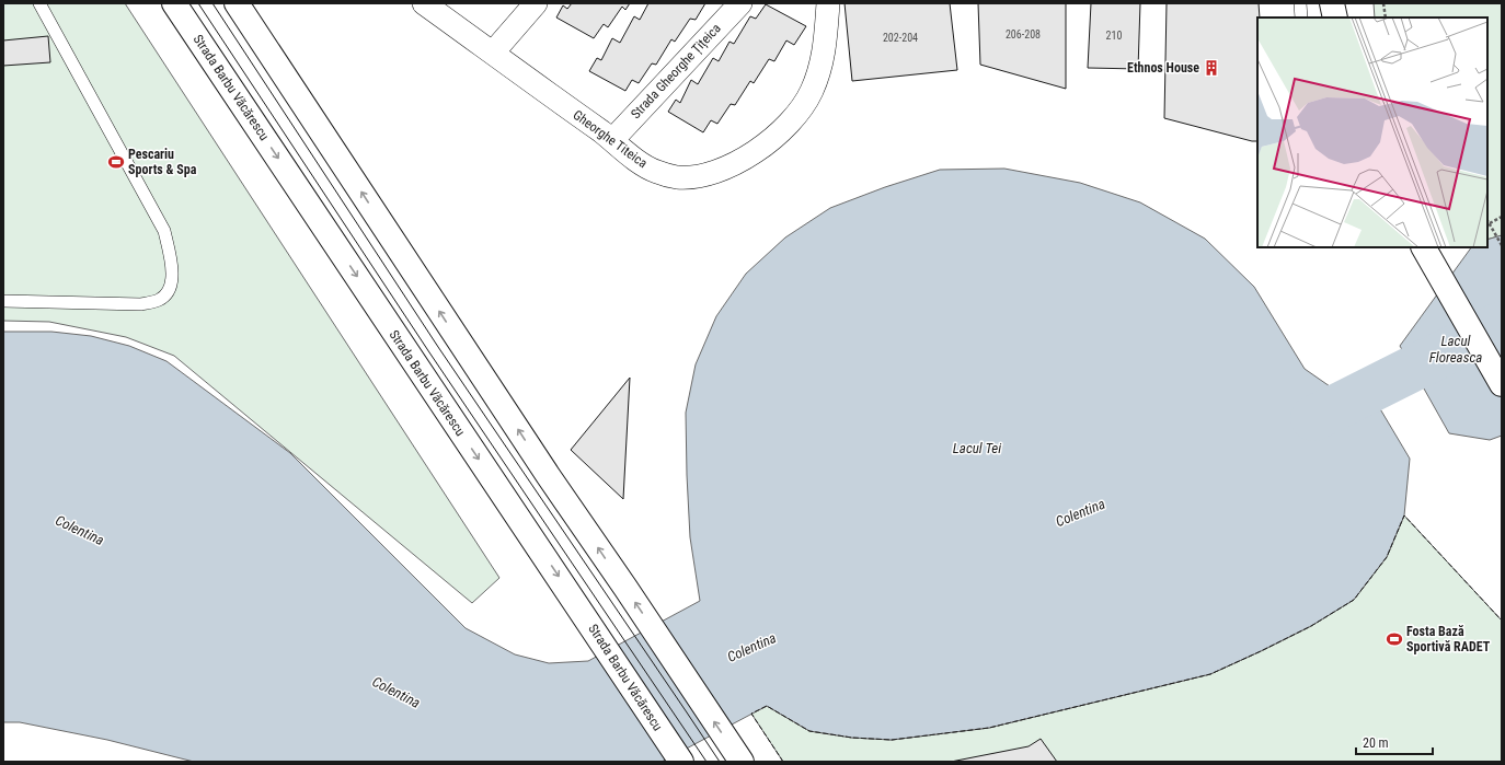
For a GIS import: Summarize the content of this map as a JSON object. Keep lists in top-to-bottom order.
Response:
{
  "streets": {
    "main road": ["Strada Barbu Văcărescu"],
    "street": ["Strada Gheorghe Țițeica", "Gheorghe Titeica"]
  },
  "crossings": [
    ["Strada Gheorghe Țițeica", "Gheorghe Titeica"]
  ],
  "water": ["Lacul Floreasca", "Lacul Tei", "Colentina"],
  "places": {
    "building": ["Ethnos House"],
    "sports": ["Pescariu Sports & Spa", "Fosta Bază Sportivă RADET"]
  },
  "house_numbers": ["206-208", "210", "202-204"],
  "scale_bar": "20 m"
}
